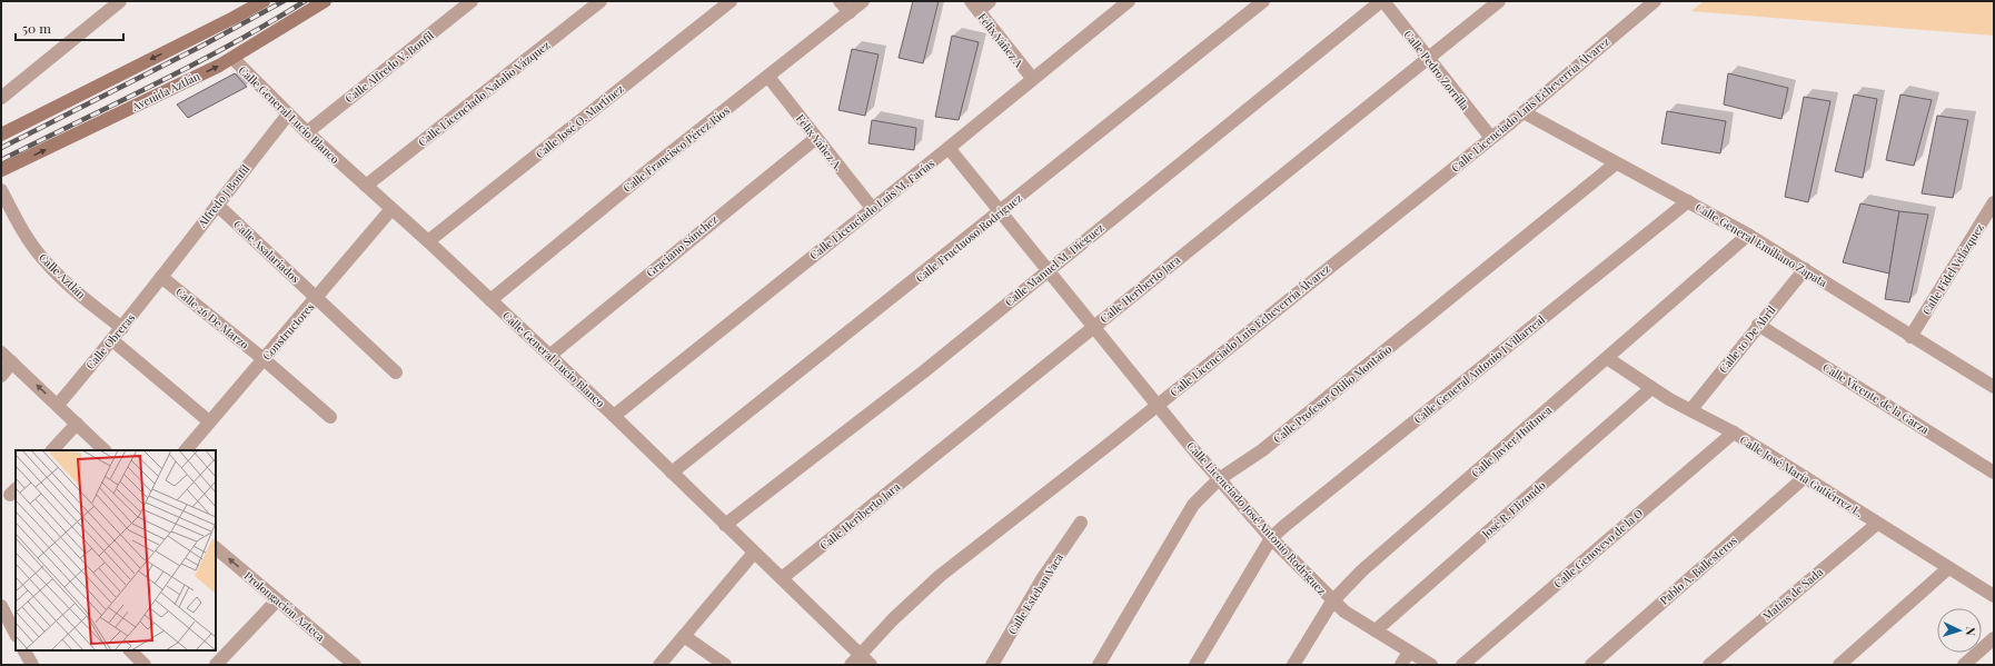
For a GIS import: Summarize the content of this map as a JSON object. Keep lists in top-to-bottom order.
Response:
{
  "streets": {
    "main road": ["Avenida Aztlán"],
    "street": [
      "Félix Yáñez A",
      "Calle Alfredo V. Bonfil",
      "Calle Pedro Zorrilla",
      "Calle Licenciado Natalio Vázquez",
      "Calle Licenciado Luis Echeverría Álvarez",
      "Calle General Lucio Blanco",
      "Calle José O. Martínez",
      "Félix Yáñez A.",
      "Calle Francisco Pérez Ríos",
      "Alfredo J Bonfíl",
      "Calle Licenciado Luis M. Farías",
      "Calle Fructuoso Rodríguez",
      "Calle General Emiliano Zapata",
      "Graciano Sánchez",
      "Calle Asalariados",
      "Calle Manuel M. Diéguez",
      "Calle Fidel Velázquez",
      "Calle Aztlán",
      "Calle Heriberto Jara",
      "Calle 26 De Marzo",
      "Constructores",
      "Calle 10 De Abril",
      "Calle Obreras",
      "Calle General Antonio I Villarreal",
      "Calle Profesor Otilio Montaño",
      "Calle Vicente de la Garza",
      "Calle Javier Huitmea",
      "Calle José María Gutiérrez L.",
      "José R. Elizondo",
      "Calle Licenciado José Antonio Rodríguez",
      "Calle Genovevo de la O",
      "Pablo A. Ballesteros",
      "Calle Esteban Vaca",
      "Matías de Sada",
      "Prolongación Azteca"
    ]
  },
  "crossings": [
    ["Félix Yáñez A", "Calle Licenciado Luis M. Farías"],
    ["Calle Alfredo V. Bonfil", "Calle General Lucio Blanco"],
    ["Calle Pedro Zorrilla", "Calle Licenciado Luis Echeverría Álvarez"],
    ["Calle Pedro Zorrilla", "Calle Manuel M. Diéguez"],
    ["Calle Pedro Zorrilla", "Calle Heriberto Jara"],
    ["Avenida Aztlán", "Calle General Lucio Blanco"],
    ["Calle Licenciado Natalio Vázquez", "Calle General Lucio Blanco"],
    ["Calle Licenciado Luis Echeverría Álvarez", "Calle General Lucio Blanco"],
    ["Calle Licenciado Luis Echeverría Álvarez", "Calle General Emiliano Zapata"],
    ["Calle Licenciado Luis Echeverría Álvarez", "Calle Licenciado José Antonio Rodríguez"],
    ["Calle General Lucio Blanco", "Calle José O. Martínez"],
    ["Calle General Lucio Blanco", "Calle Francisco Pérez Ríos"],
    ["Calle General Lucio Blanco", "Alfredo J Bonfíl"],
    ["Calle General Lucio Blanco", "Calle Licenciado Luis M. Farías"],
    ["Calle General Lucio Blanco", "Calle Fructuoso Rodríguez"],
    ["Calle General Lucio Blanco", "Graciano Sánchez"],
    ["Calle General Lucio Blanco", "Calle Manuel M. Diéguez"],
    ["Calle General Lucio Blanco", "Calle Heriberto Jara"],
    ["Calle General Lucio Blanco", "Constructores"],
    ["Félix Yáñez A.", "Calle Francisco Pérez Ríos"],
    ["Félix Yáñez A.", "Calle Licenciado Luis M. Farías"],
    ["Félix Yáñez A.", "Graciano Sánchez"],
    ["Alfredo J Bonfíl", "Calle Asalariados"],
    ["Alfredo J Bonfíl", "Calle 26 De Marzo"],
    ["Alfredo J Bonfíl", "Calle Obreras"],
    ["Calle Licenciado Luis M. Farías", "Calle Licenciado José Antonio Rodríguez"],
    ["Calle Fructuoso Rodríguez", "Calle Licenciado José Antonio Rodríguez"],
    ["Calle General Emiliano Zapata", "Calle Fidel Velázquez"],
    ["Calle General Emiliano Zapata", "Calle 10 De Abril"],
    ["Calle General Emiliano Zapata", "Calle General Antonio I Villarreal"],
    ["Calle General Emiliano Zapata", "Calle Profesor Otilio Montaño"],
    ["Calle General Emiliano Zapata", "Calle Javier Huitmea"],
    ["Calle Asalariados", "Constructores"],
    ["Calle Manuel M. Diéguez", "Calle Licenciado José Antonio Rodríguez"],
    ["Calle Aztlán", "Calle Obreras"],
    ["Calle Heriberto Jara", "Calle Licenciado José Antonio Rodríguez"],
    ["Calle 26 De Marzo", "Constructores"],
    ["Calle 26 De Marzo", "Calle Obreras"],
    ["Calle 10 De Abril", "Calle Vicente de la Garza"],
    ["Calle 10 De Abril", "Calle José María Gutiérrez L."],
    ["Calle General Antonio I Villarreal", "Calle Licenciado José Antonio Rodríguez"],
    ["Calle Profesor Otilio Montaño", "Calle Licenciado José Antonio Rodríguez"],
    ["Calle Javier Huitmea", "Calle José María Gutiérrez L."],
    ["Calle Javier Huitmea", "Calle Licenciado José Antonio Rodríguez"],
    ["Calle José María Gutiérrez L.", "José R. Elizondo"],
    ["Calle José María Gutiérrez L.", "Calle Genovevo de la O"],
    ["Calle José María Gutiérrez L.", "Pablo A. Ballesteros"],
    ["Calle José María Gutiérrez L.", "Matías de Sada"],
    ["José R. Elizondo", "Calle Licenciado José Antonio Rodríguez"]
  ],
  "one_way": ["Prolongación Azteca"],
  "scale_bar": "50 m",
  "north": "right"
}
